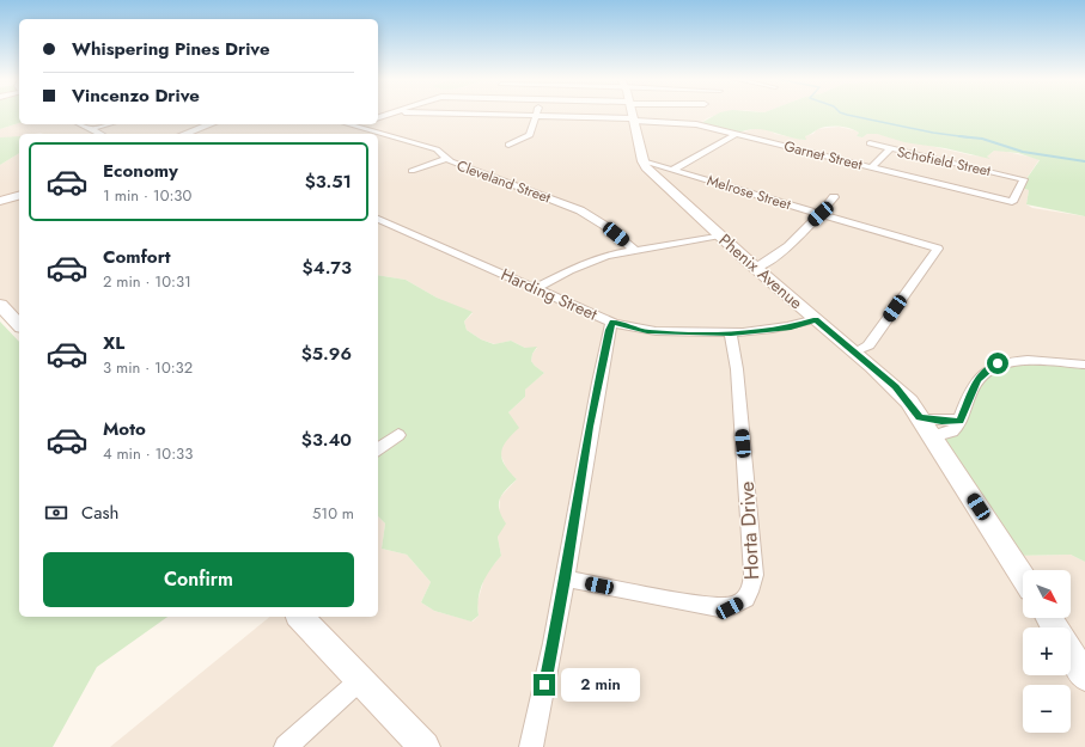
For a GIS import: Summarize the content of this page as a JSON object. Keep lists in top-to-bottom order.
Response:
{
  "streets": {
    "main road": ["Phenix Avenue"],
    "street": [
      "Garnet Street",
      "Schofield Street",
      "Cleveland Street",
      "Melrose Street",
      "Harding Street",
      "Horta Drive"
    ]
  },
  "crossings": [
    ["Garnet Street", "Schofield Street"],
    ["Melrose Street", "Phenix Avenue"],
    ["Phenix Avenue", "Harding Street"],
    ["Harding Street", "Horta Drive"]
  ],
  "north": "bottom right",
  "page": {
    "banner": ["Whispering Pines Drive", "Vincenzo Drive"],
    "list": [
      {
        "name": "Economy",
        "note": "1 min · 10:30",
        "value": "$3.51"
      },
      {
        "name": "Comfort",
        "note": "2 min · 10:31",
        "value": "$4.73"
      },
      {
        "name": "XL",
        "note": "3 min · 10:32",
        "value": "$5.96"
      },
      {
        "name": "Moto",
        "note": "4 min · 10:33",
        "value": "$3.40"
      }
    ],
    "pay": ["Cash", "510 m"],
    "buttons": "Confirm",
    "map_buttons": ["+", "−"],
    "bubble": "2 min"
  }
}
